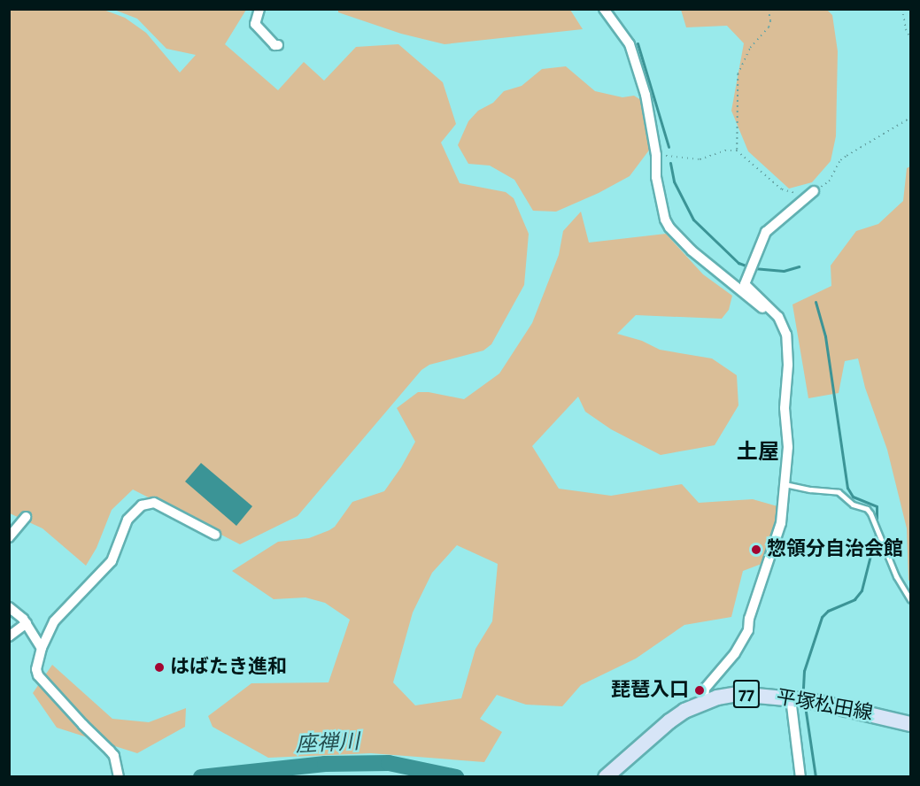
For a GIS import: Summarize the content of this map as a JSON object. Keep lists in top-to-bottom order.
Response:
{
  "streets": {
    "main road": ["77", "平塚松田線"]
  },
  "districts": ["土屋"],
  "water": ["座禅川"],
  "places": ["惣領分自治会館", "はばたき進和", "琵琶入口"]
}
